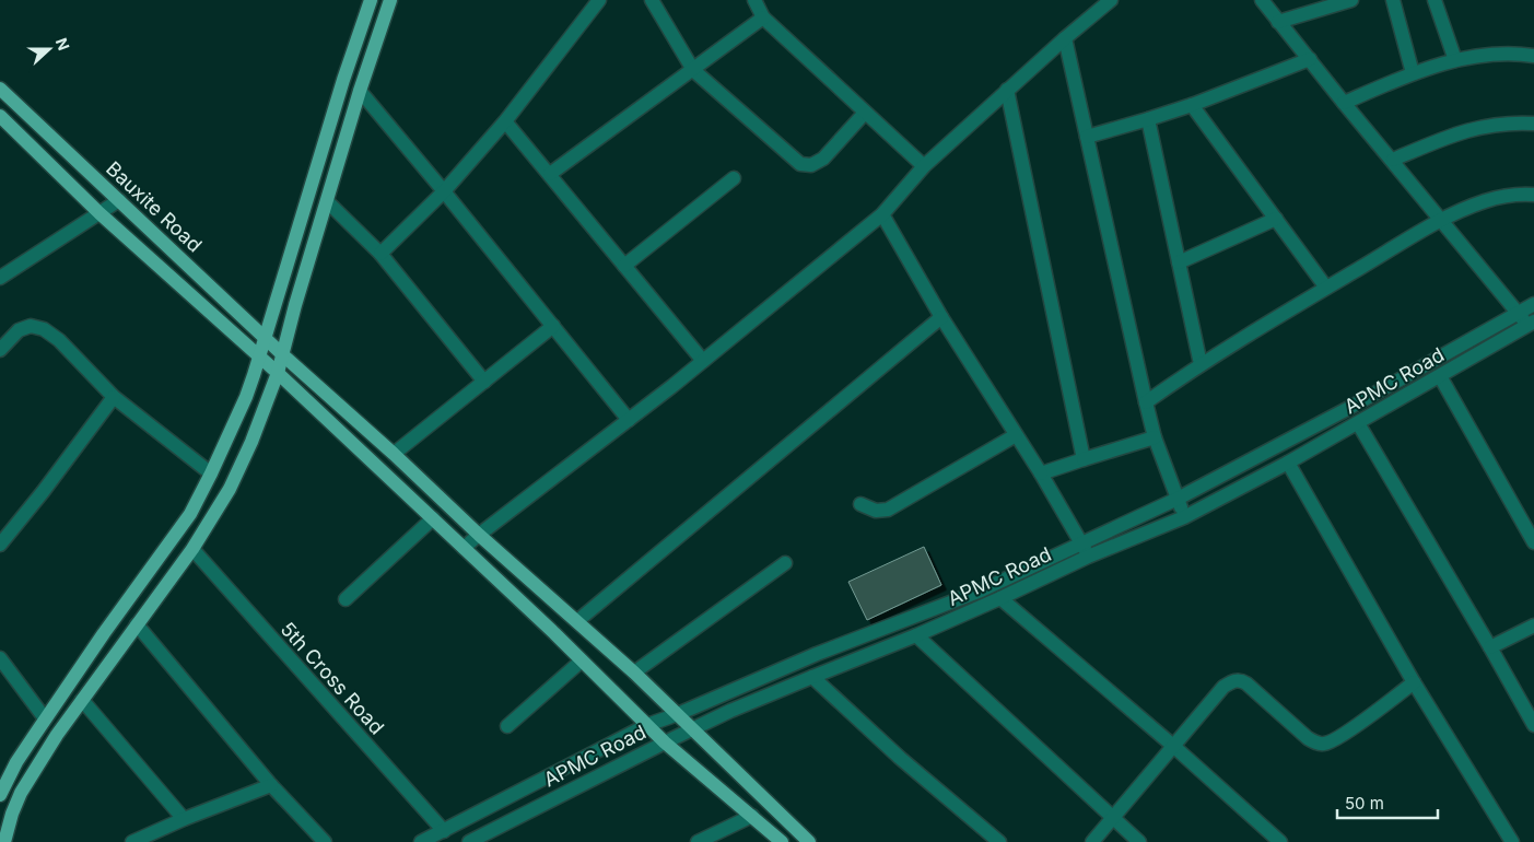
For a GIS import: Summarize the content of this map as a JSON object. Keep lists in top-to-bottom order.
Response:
{
  "streets": {
    "main road": ["Bauxite Road"],
    "street": ["APMC Road", "5th Cross Road"]
  },
  "crossings": [
    ["Bauxite Road", "APMC Road"],
    ["APMC Road", "5th Cross Road"]
  ],
  "scale_bar": "50 m",
  "north": "right"
}
